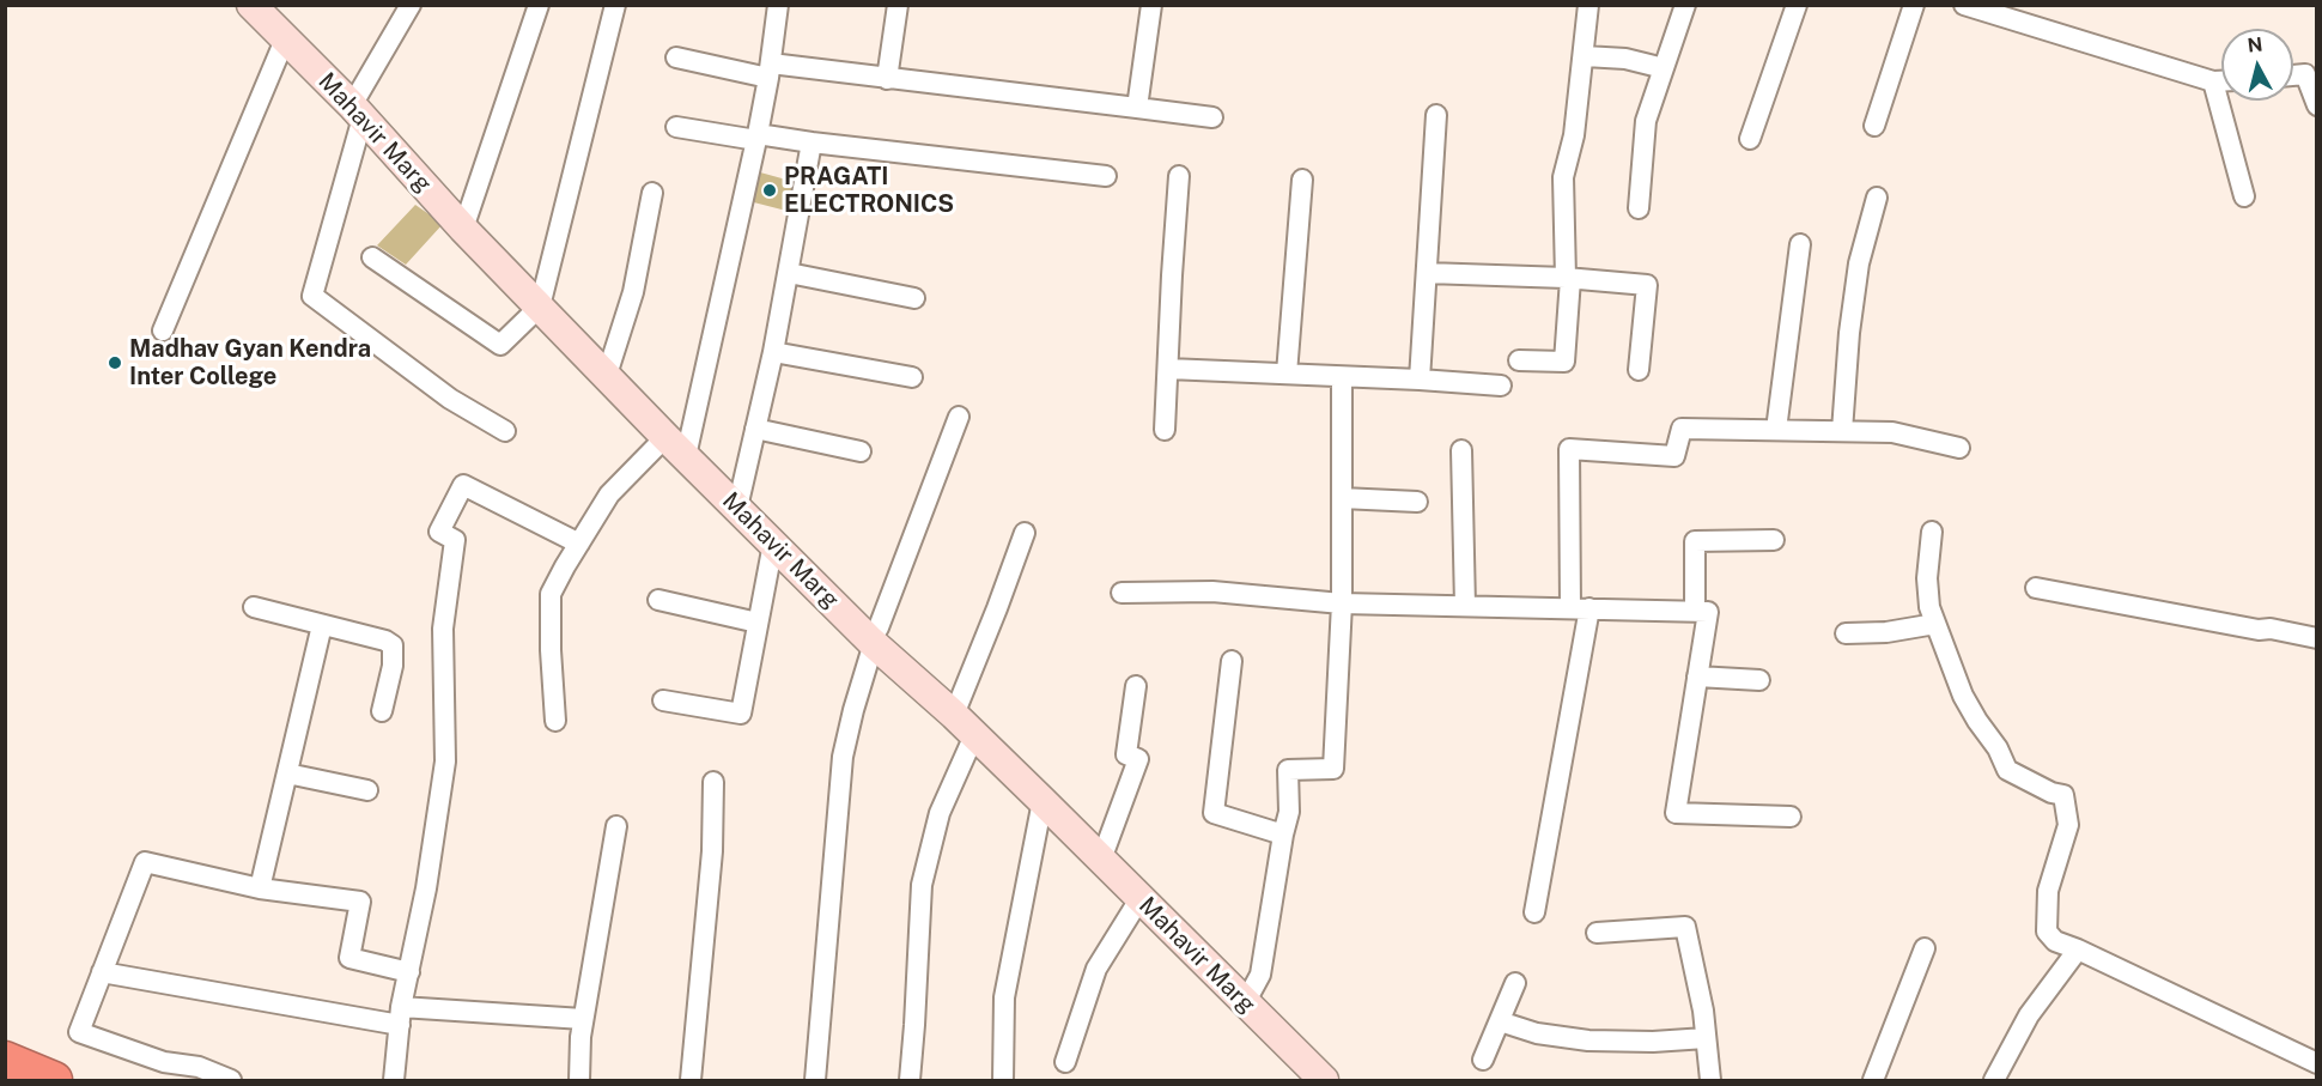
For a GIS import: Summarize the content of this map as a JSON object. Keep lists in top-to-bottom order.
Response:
{
  "streets": {
    "street": ["Mahavir Marg"]
  },
  "places": ["PRAGATI ELECTRONICS", "Madhav Gyan Kendra Inter College"],
  "north": "top"
}
